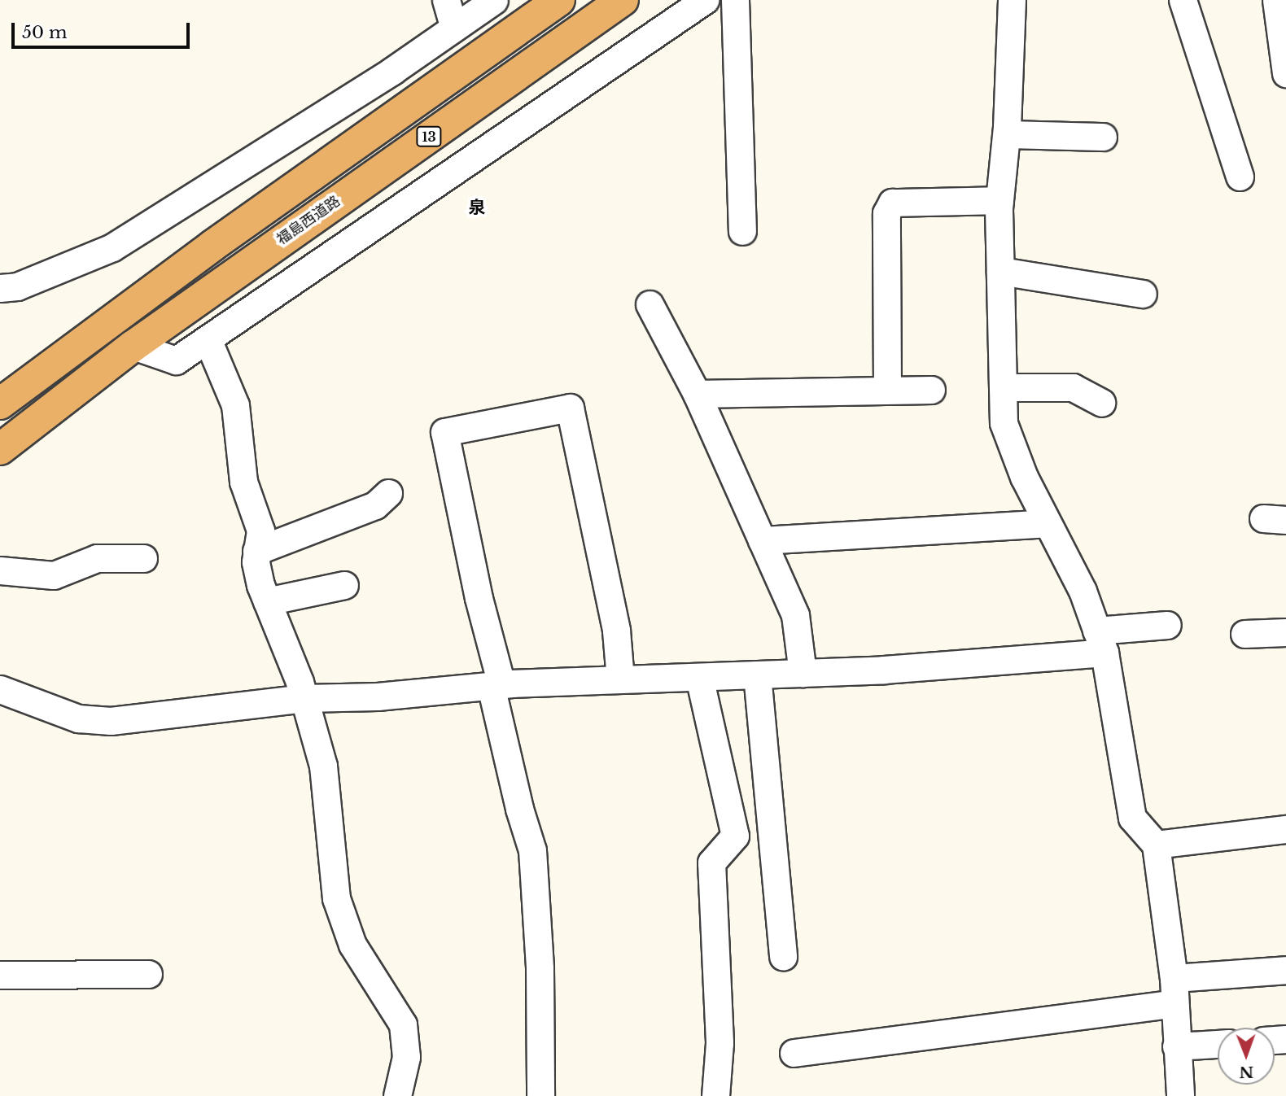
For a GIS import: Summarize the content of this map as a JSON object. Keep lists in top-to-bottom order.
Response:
{
  "streets": {
    "highway": ["13", "福島西道路"]
  },
  "districts": ["泉"],
  "scale_bar": "50 m",
  "north": "bottom"
}
